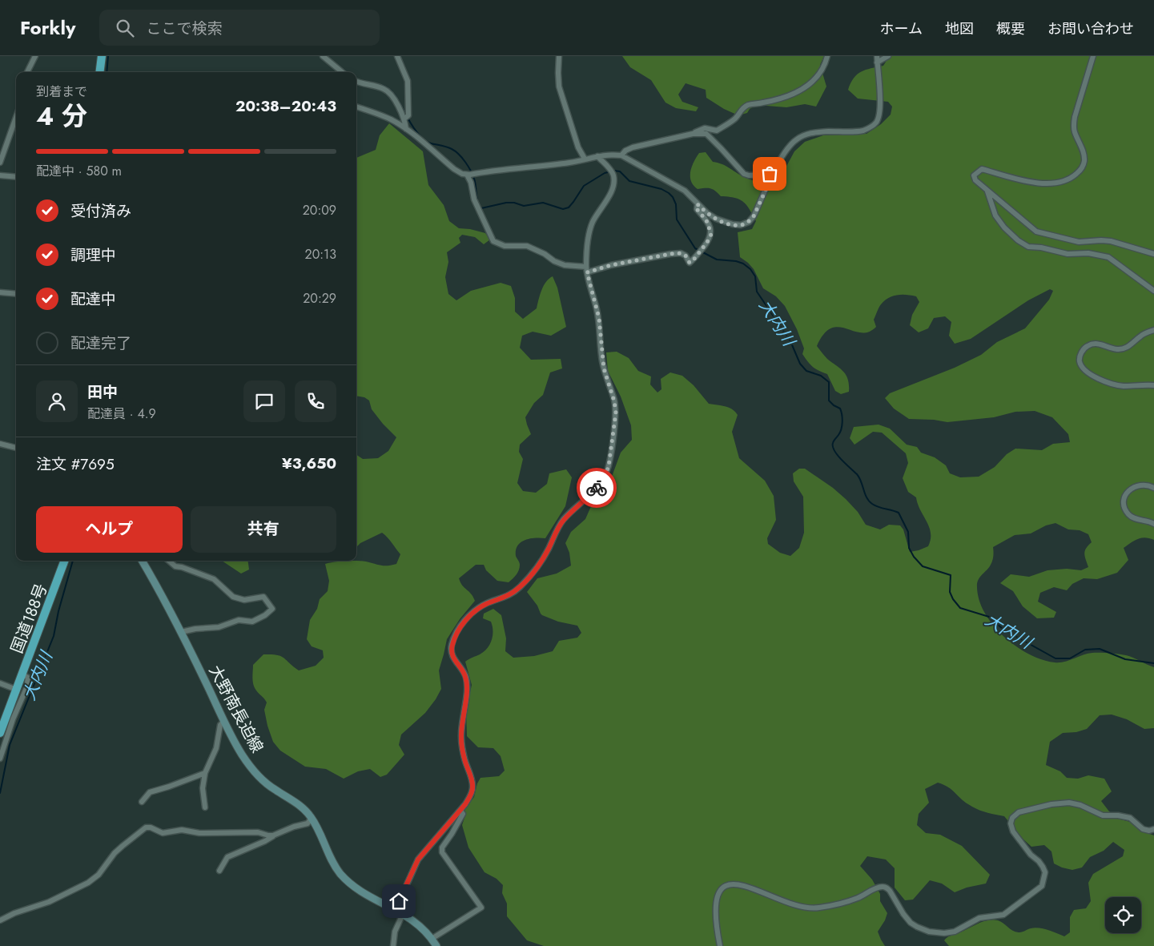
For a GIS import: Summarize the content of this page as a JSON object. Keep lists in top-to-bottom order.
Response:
{
  "streets": {
    "highway": ["国道188号"],
    "main road": ["大野南長迫線"]
  },
  "water": ["大内川"],
  "page": {
    "header": "Forkly",
    "search": "ここで検索",
    "nav": [
      "ホーム",
      "地図",
      "概要",
      "お問い合わせ"
    ],
    "heading": ["4 分", "到着まで", "20:38–20:43"],
    "panel": [
      "田中",
      "配達員 · 4.9",
      "注文 #7695",
      "¥3,650"
    ],
    "bar": "配達中 · 580 m",
    "list": [
      ["受付済み", "20:09"],
      ["調理中", "20:13"],
      ["配達中", "20:29"],
      "配達完了"
    ],
    "buttons": ["ヘルプ", "共有"]
  }
}
